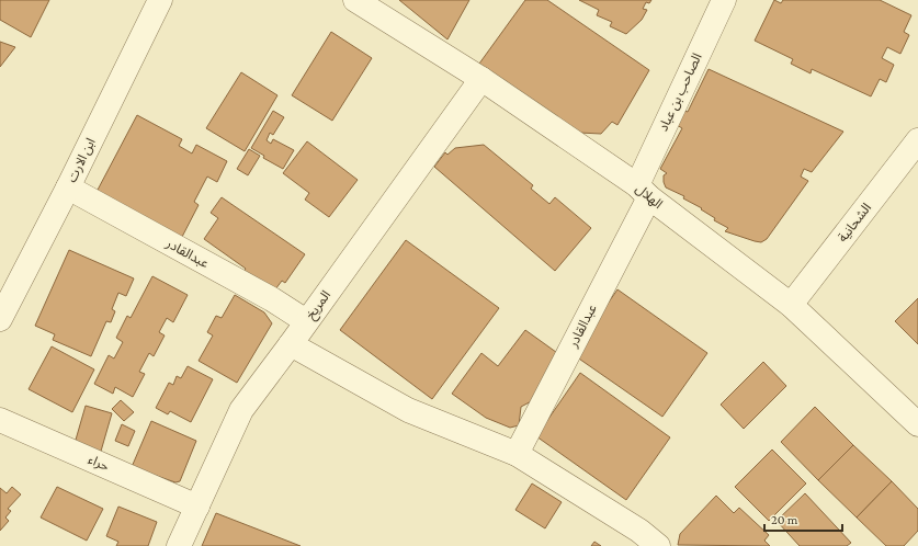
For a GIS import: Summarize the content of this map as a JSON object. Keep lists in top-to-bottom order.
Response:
{
  "streets": {
    "street": [
      "الصاحب بن عباد",
      "ابن الارت",
      "الهلال",
      "الشحانية",
      "عبدالقادر",
      "المريخ",
      "حراء"
    ]
  },
  "crossings": [
    ["الصاحب بن عباد", "الهلال"],
    ["الصاحب بن عباد", "عبدالقادر"],
    ["ابن الارت", "عبدالقادر"],
    ["الهلال", "الشحانية"],
    ["الهلال", "عبدالقادر"],
    ["الهلال", "المريخ"],
    ["عبدالقادر", "المريخ"],
    ["المريخ", "حراء"]
  ],
  "scale_bar": "20 m"
}
